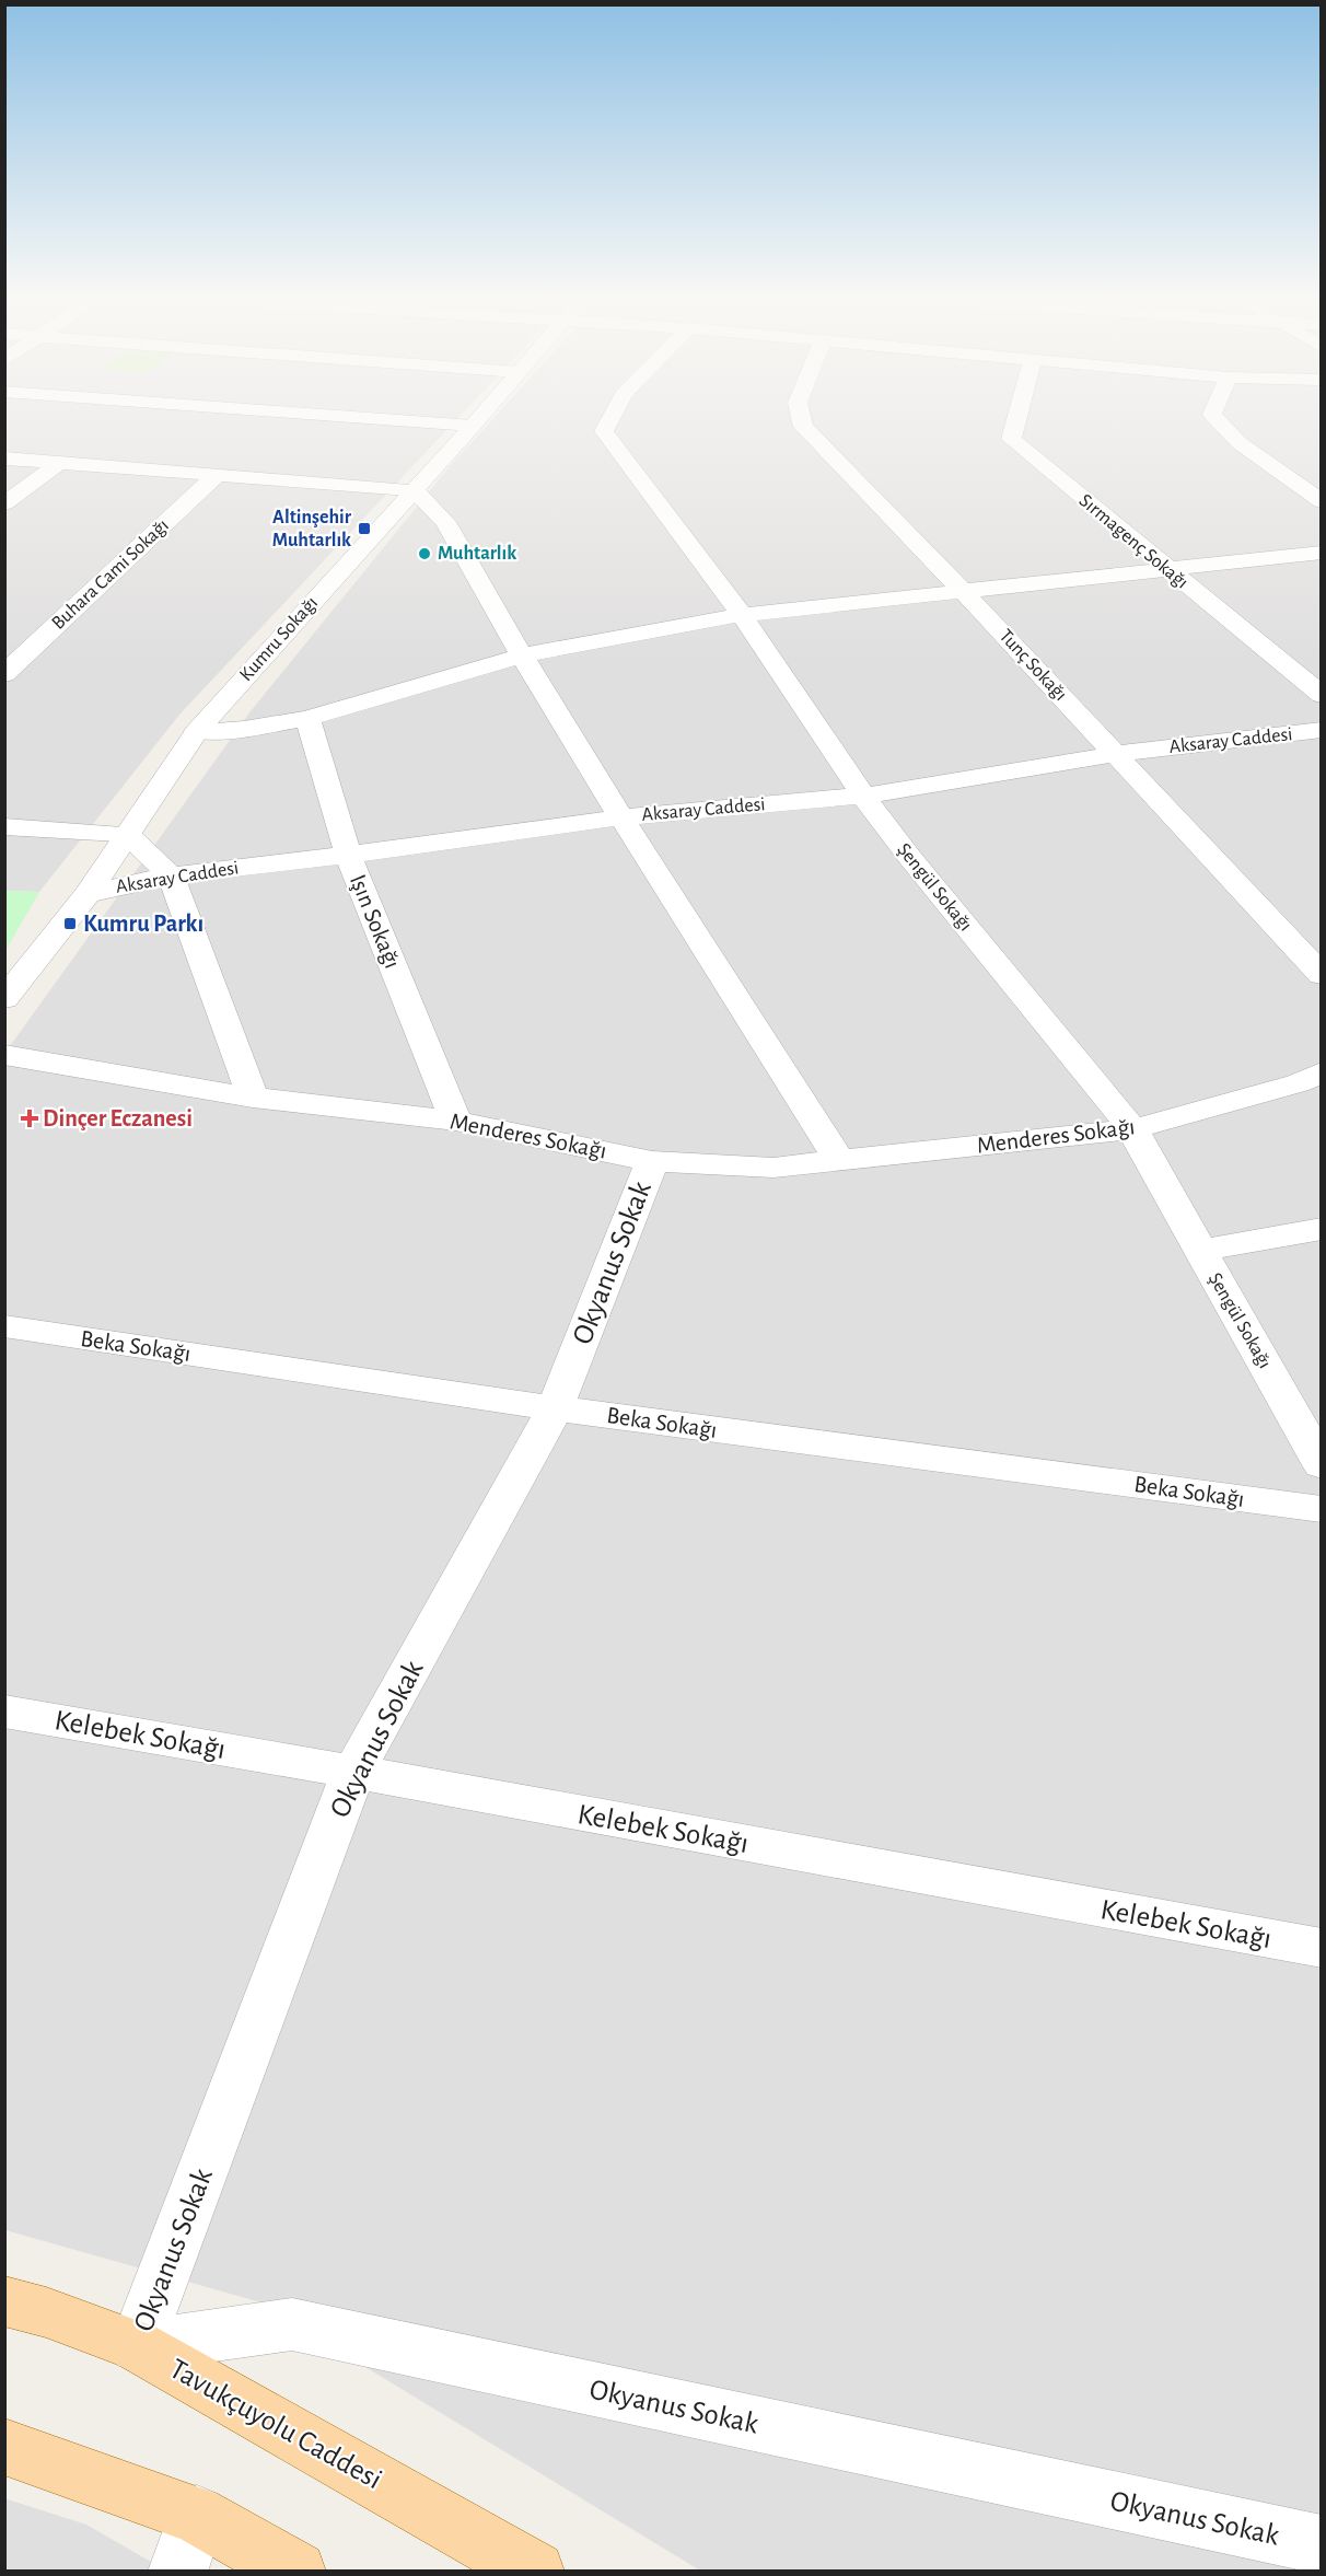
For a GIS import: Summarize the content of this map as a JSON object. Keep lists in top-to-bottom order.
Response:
{
  "streets": {
    "main road": ["Tavukçuyolu Caddesi"],
    "street": [
      "Sırmagenç Sokağı",
      "Buhara Cami Sokağı",
      "Kumru Sokağı",
      "Tunç Sokağı",
      "Aksaray Caddesi",
      "Şengül Sokağı",
      "Işın Sokağı",
      "Menderes Sokağı",
      "Okyanus Sokak",
      "Beka Sokağı",
      "Kelebek Sokağı"
    ]
  },
  "crossings": [
    ["Kumru Sokağı", "Aksaray Caddesi"],
    ["Tunç Sokağı", "Aksaray Caddesi"],
    ["Aksaray Caddesi", "Şengül Sokağı"],
    ["Aksaray Caddesi", "Işın Sokağı"],
    ["Şengül Sokağı", "Menderes Sokağı"],
    ["Işın Sokağı", "Menderes Sokağı"],
    ["Menderes Sokağı", "Okyanus Sokak"],
    ["Okyanus Sokak", "Beka Sokağı"],
    ["Okyanus Sokak", "Kelebek Sokağı"],
    ["Okyanus Sokak", "Tavukçuyolu Caddesi"]
  ],
  "places": {
    "transit": ["Altinşehir Muhtarlık", "Kumru Parkı"],
    "other": ["Muhtarlık"],
    "health": ["Dinçer Eczanesi"]
  }
}
